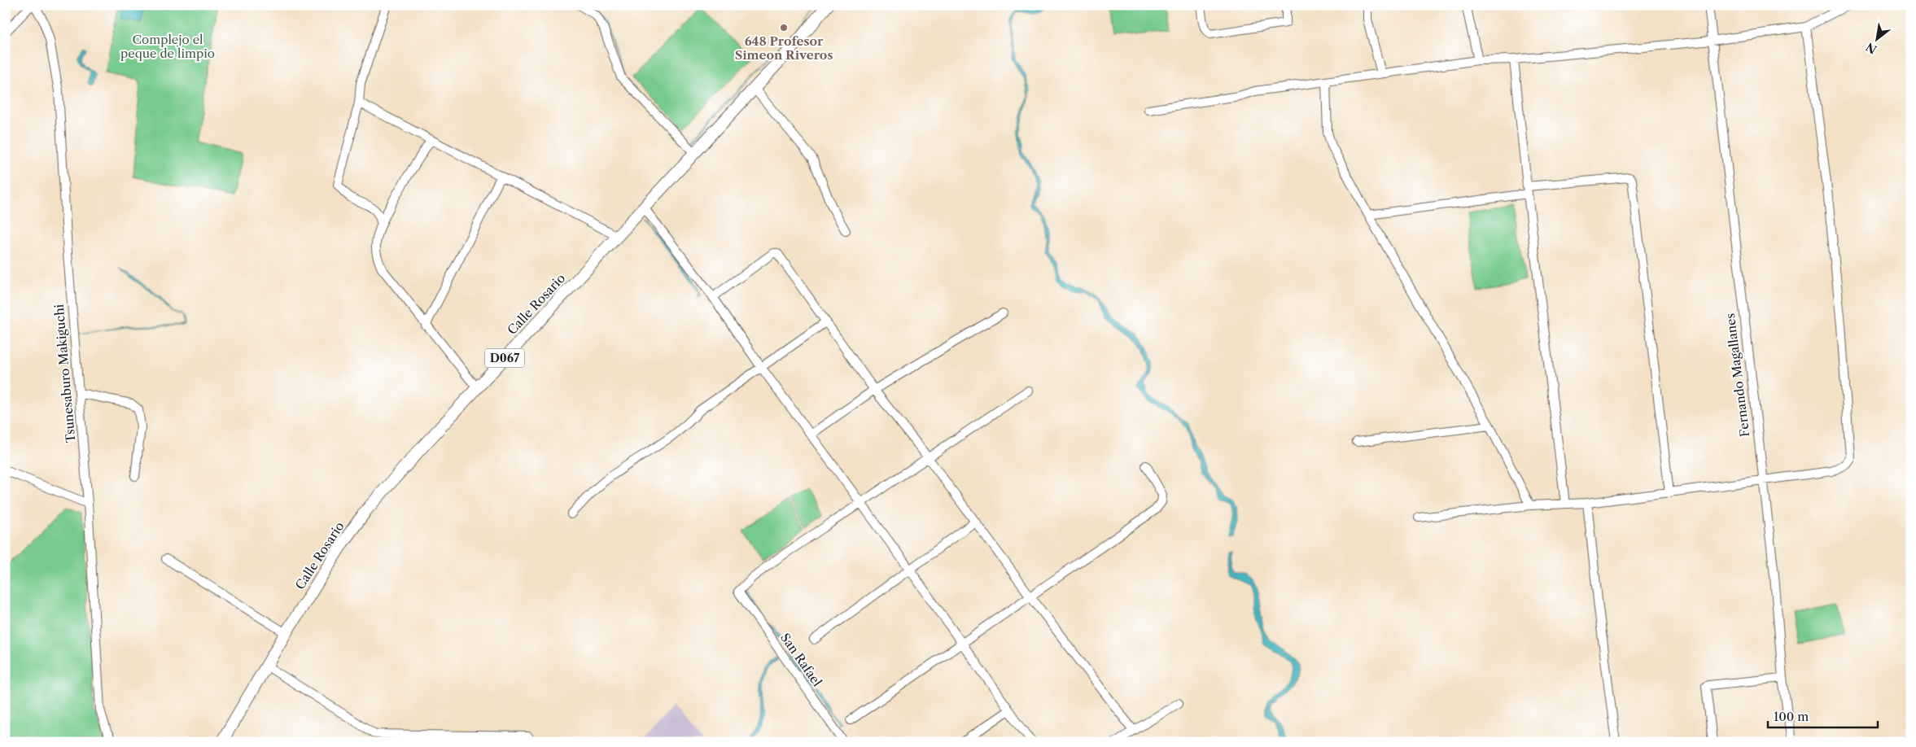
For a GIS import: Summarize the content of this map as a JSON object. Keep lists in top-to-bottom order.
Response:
{
  "streets": {
    "main road": ["Calle Rosario", "D067"],
    "street": ["Tsunesaburo Makiguchi", "Fernando Magallanes", "San Rafael"]
  },
  "parks": ["Complejo el peque de limpio"],
  "places": ["648 Profesor Simeon Riveros"],
  "scale_bar": "100 m",
  "north": "bottom left"
}
